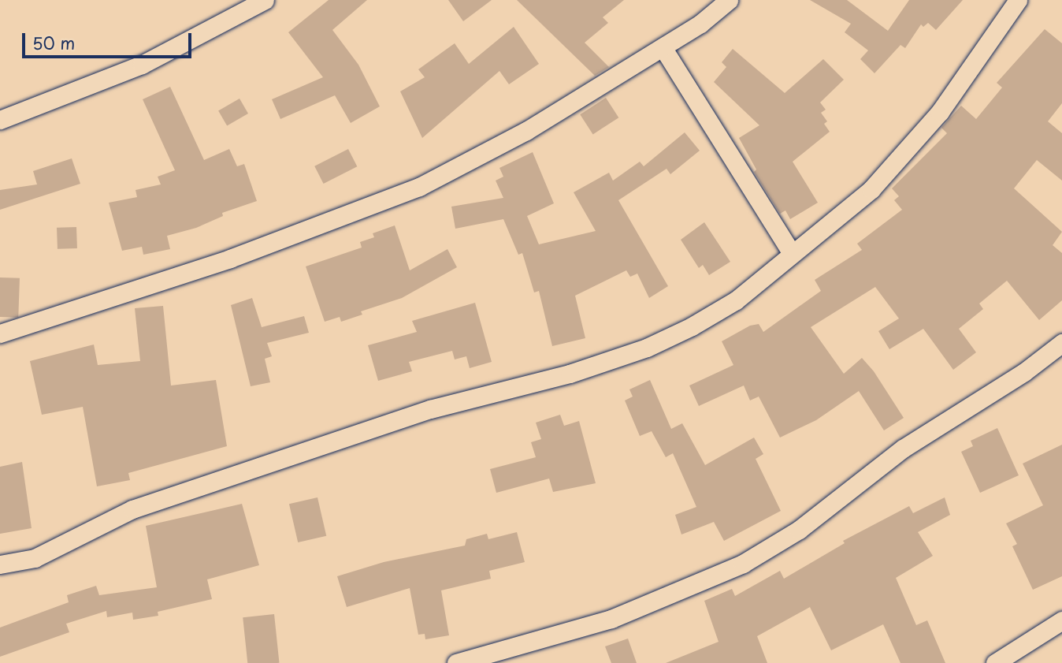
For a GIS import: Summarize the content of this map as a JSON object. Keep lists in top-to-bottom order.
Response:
{
  "scale_bar": "50 m"
}
